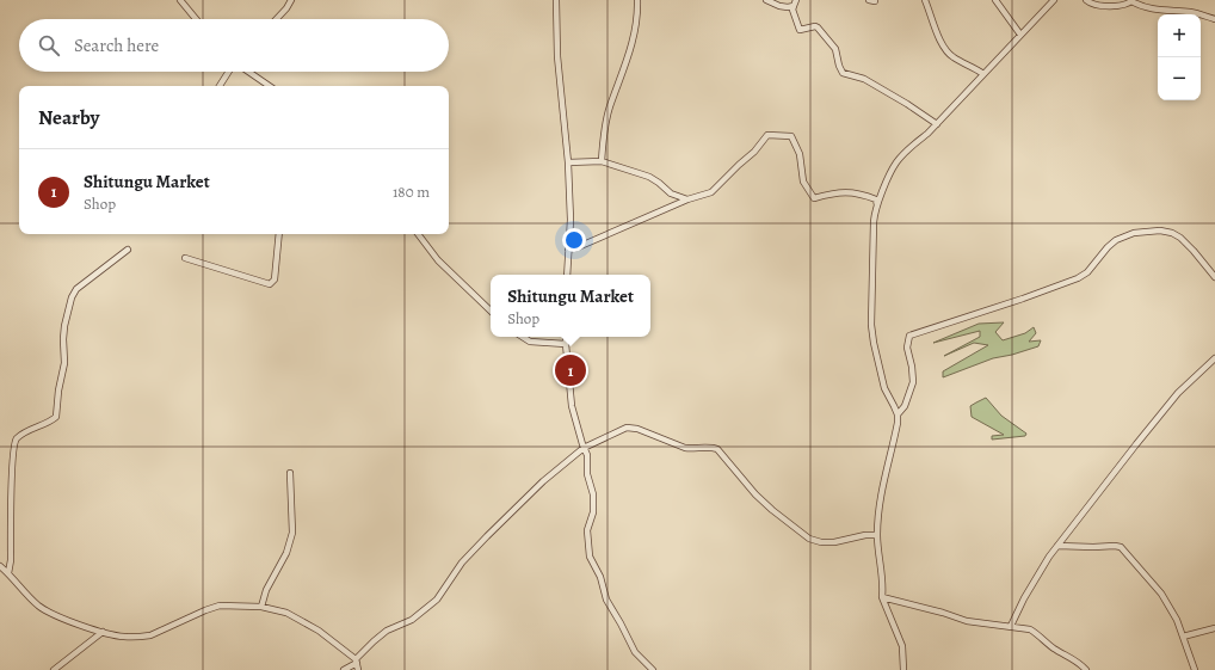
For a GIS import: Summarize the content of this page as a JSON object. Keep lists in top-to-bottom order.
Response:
{
  "page": {
    "map_buttons": ["+", "−"],
    "search": "Search here",
    "heading": "Nearby",
    "list": [
      {
        "mark": "1",
        "name": "Shitungu Market",
        "note": "Shop",
        "value": "180 m"
      }
    ],
    "popup": ["Shitungu Market", "Shop"],
    "pins": "1"
  }
}
